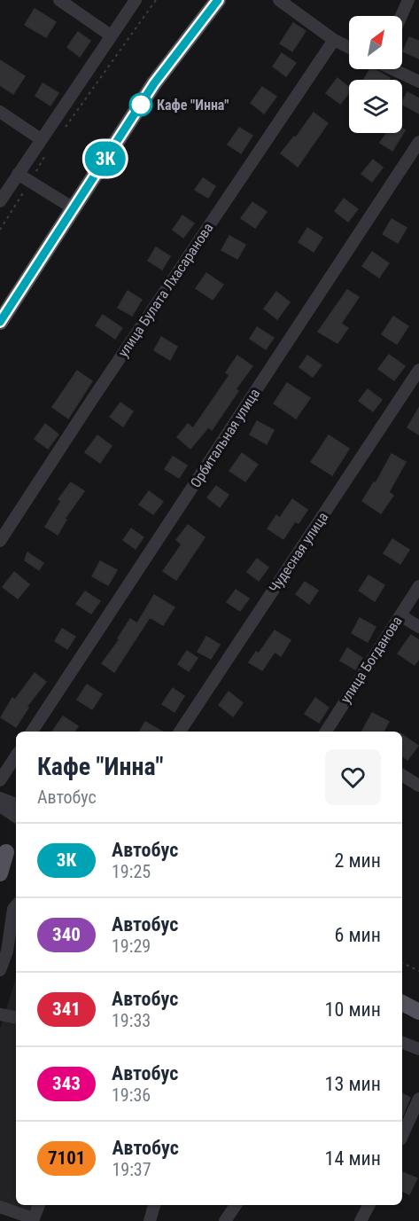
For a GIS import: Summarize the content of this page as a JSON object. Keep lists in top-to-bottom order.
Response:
{
  "streets": {
    "street": [
      "улица Булата Лхасаранова",
      "Орбитальная улица",
      "Чудесная улица",
      "улица Богданова"
    ]
  },
  "places": ["Кафе \"Инна\""],
  "lines": ["bus line 3К"],
  "north": "top right",
  "page": {
    "on_map": "3К",
    "heading": ["Кафе \"Инна\"", "Автобус"],
    "list": [
      {
        "mark": "3К",
        "name": "Автобус",
        "note": "19:25",
        "value": "2 мин"
      },
      {
        "mark": "340",
        "name": "Автобус",
        "note": "19:29",
        "value": "6 мин"
      },
      {
        "mark": "341",
        "name": "Автобус",
        "note": "19:33",
        "value": "10 мин"
      },
      {
        "mark": "343",
        "name": "Автобус",
        "note": "19:36",
        "value": "13 мин"
      },
      {
        "mark": "7101",
        "name": "Автобус",
        "note": "19:37",
        "value": "14 мин"
      }
    ]
  }
}
